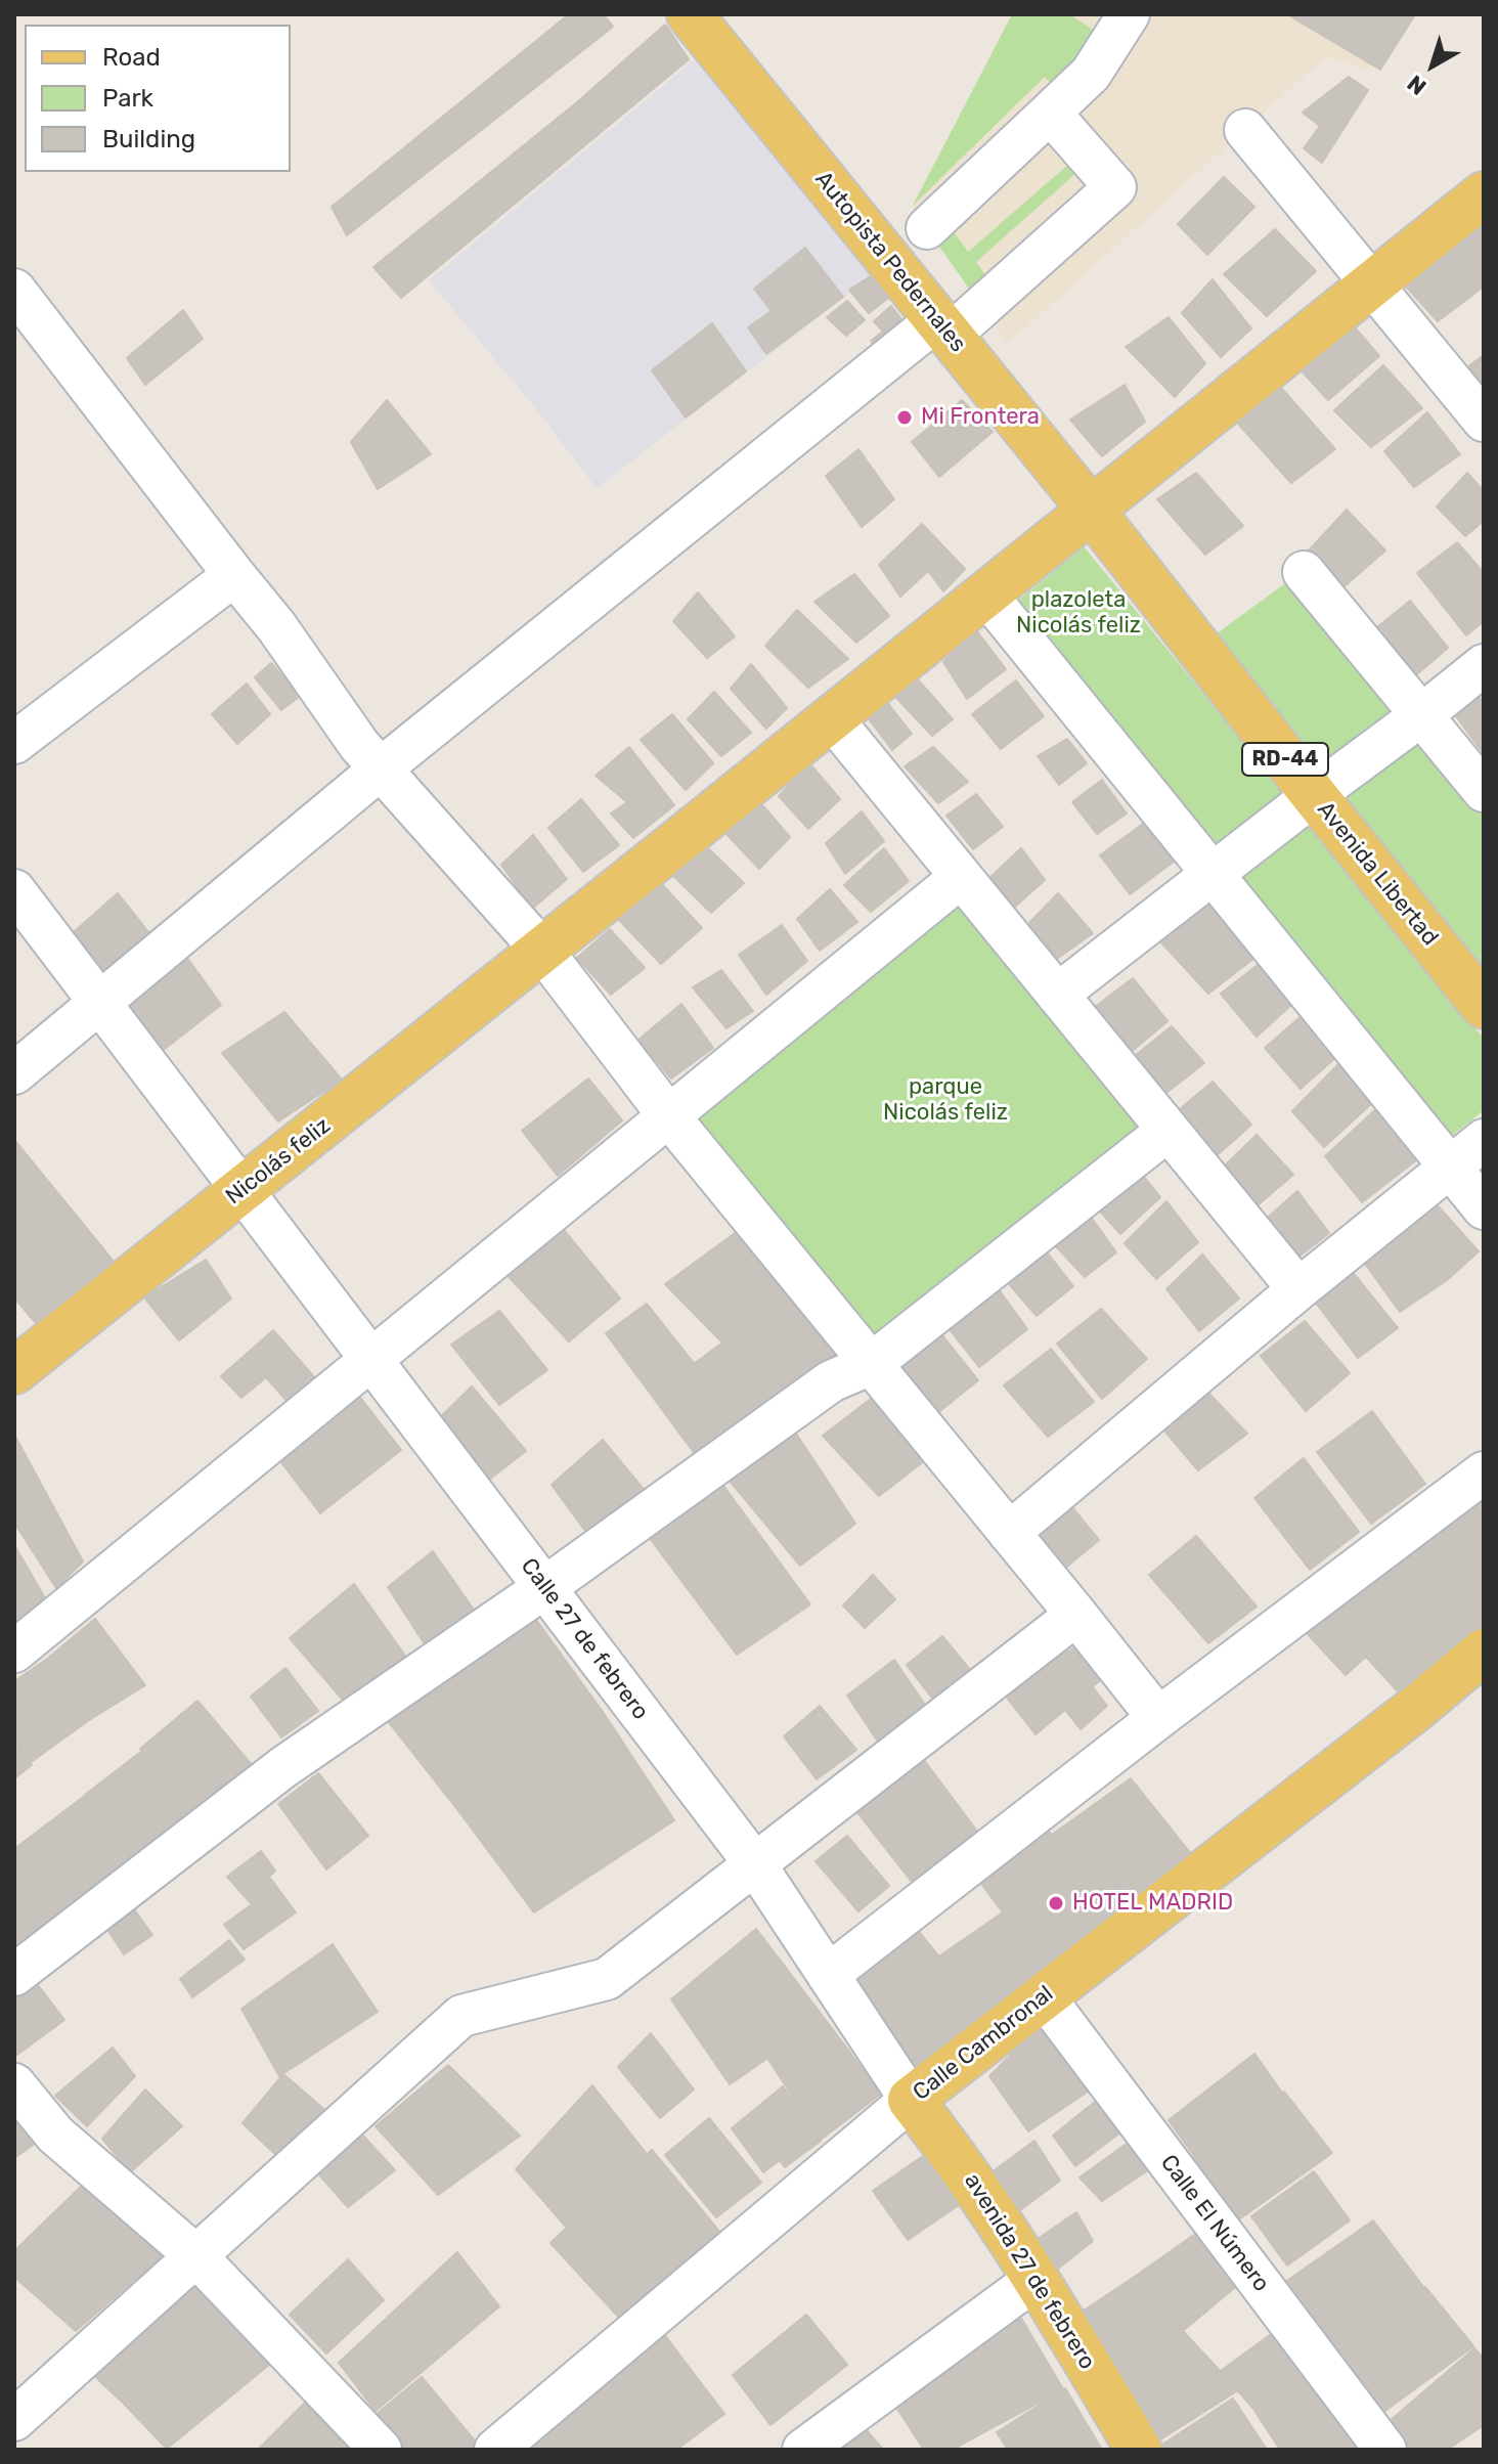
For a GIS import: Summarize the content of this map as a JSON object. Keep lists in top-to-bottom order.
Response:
{
  "streets": {
    "main road": [
      "Autopista Pedernales",
      "RD-44",
      "Avenida Libertad",
      "Nicolás feliz",
      "Calle Cambronal",
      "avenida 27 de febrero"
    ],
    "street": ["Calle 27 de febrero", "Calle El Número"]
  },
  "crossings": [
    ["Autopista Pedernales", "Avenida Libertad"],
    ["Autopista Pedernales", "Nicolás feliz"],
    ["Avenida Libertad", "Nicolás feliz"],
    ["Nicolás feliz", "Calle 27 de febrero"],
    ["Calle 27 de febrero", "Calle Cambronal"],
    ["Calle 27 de febrero", "avenida 27 de febrero"],
    ["Calle Cambronal", "Calle El Número"],
    ["Calle Cambronal", "avenida 27 de febrero"]
  ],
  "parks": ["plazoleta Nicolás feliz", "parque Nicolás feliz"],
  "places": ["Mi Frontera", "HOTEL MADRID"],
  "legend": ["Road", "Park", "Building"],
  "north": "bottom left"
}
